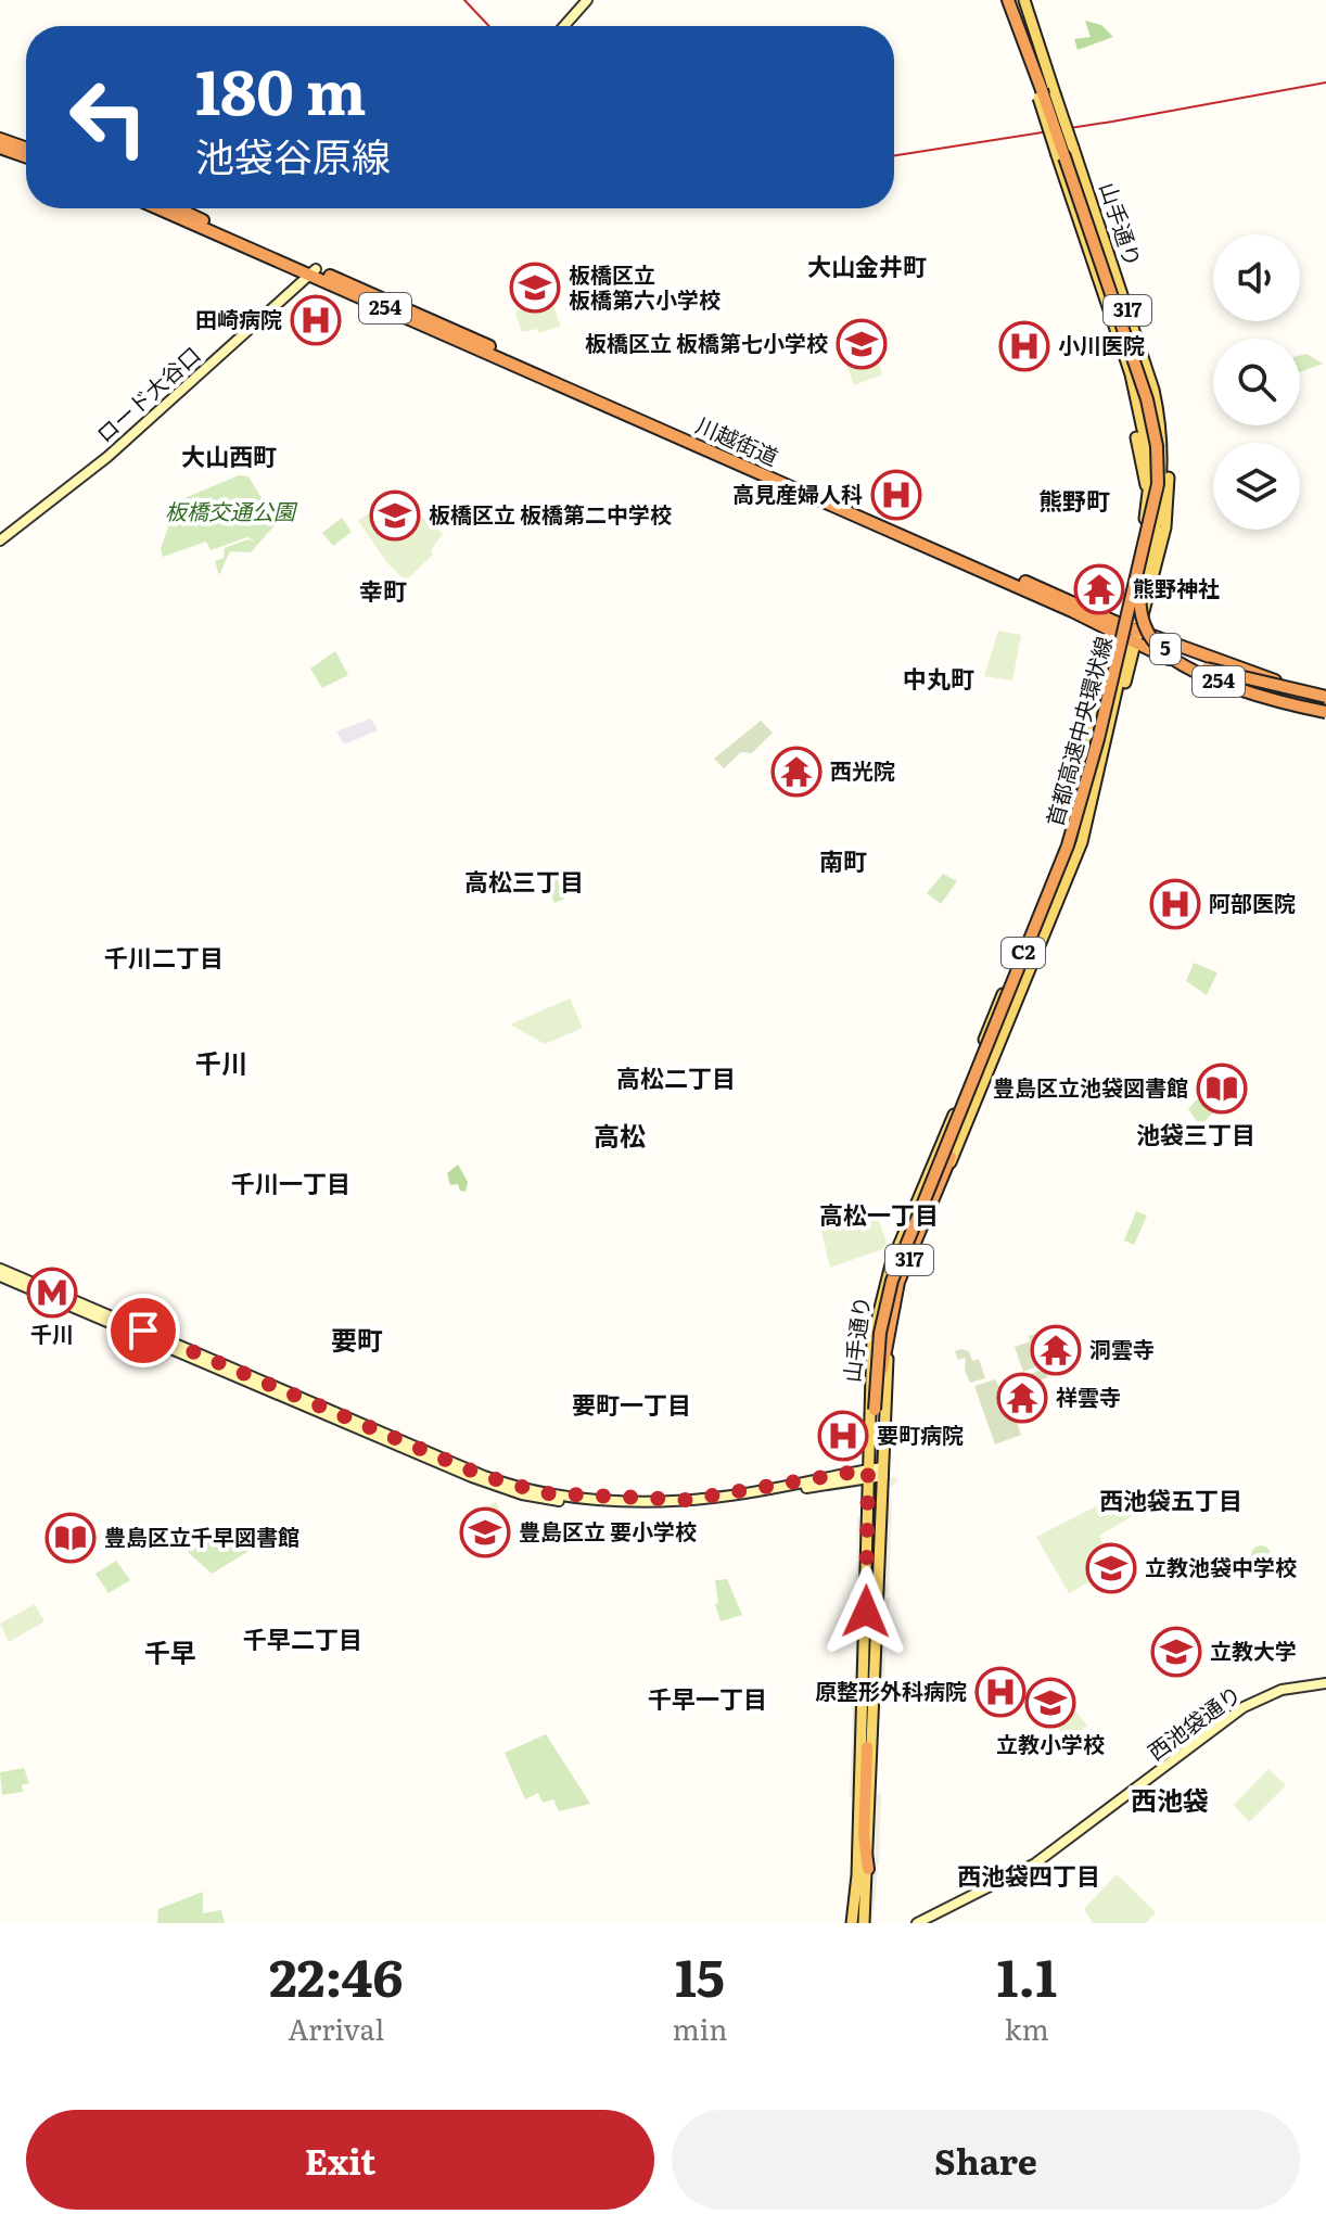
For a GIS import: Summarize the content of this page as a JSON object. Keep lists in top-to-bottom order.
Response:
{
  "streets": {
    "highway": [
      "254",
      "川越街道",
      "5",
      "首都高速中央環状線",
      "C2"
    ],
    "main road": [
      "山手通り",
      "317",
      "ロード大谷口",
      "西池袋通り"
    ]
  },
  "crossings": [
    ["山手通り", "317"],
    ["山手通り", "川越街道"],
    ["山手通り", "首都高速中央環状線"],
    ["317", "川越街道"],
    ["317", "5"],
    ["317", "首都高速中央環状線"],
    ["ロード大谷口", "川越街道"],
    ["川越街道", "5"],
    ["5", "首都高速中央環状線"]
  ],
  "districts": [
    "大山金井町",
    "大山西町",
    "熊野町",
    "幸町",
    "中丸町",
    "南町",
    "高松三丁目",
    "千川二丁目",
    "千川",
    "高松二丁目",
    "池袋三丁目",
    "高松",
    "千川一丁目",
    "高松一丁目",
    "要町",
    "要町一丁目",
    "西池袋五丁目",
    "千早二丁目",
    "千早",
    "千早一丁目",
    "西池袋",
    "西池袋四丁目"
  ],
  "parks": ["板橋交通公園"],
  "places": {
    "school or university": [
      "板橋区立 板橋第六小学校",
      "板橋区立 板橋第七小学校",
      "板橋区立 板橋第二中学校",
      "豊島区立 要小学校",
      "立教池袋中学校",
      "立教大学",
      "立教小学校"
    ],
    "hospital": [
      "田崎病院",
      "小川医院",
      "高見産婦人科",
      "阿部医院",
      "要町病院",
      "原整形外科病院"
    ],
    "temple": [
      "熊野神社",
      "西光院",
      "洞雲寺",
      "祥雲寺"
    ],
    "library": ["豊島区立池袋図書館", "豊島区立千早図書館"],
    "metro station": ["千川"]
  },
  "page": {
    "turn": ["180 m", "池袋谷原線"],
    "eta": [
      "22:46",
      "Arrival",
      "15",
      "min",
      "1.1",
      "km"
    ],
    "buttons": ["Exit", "Share"]
  }
}
